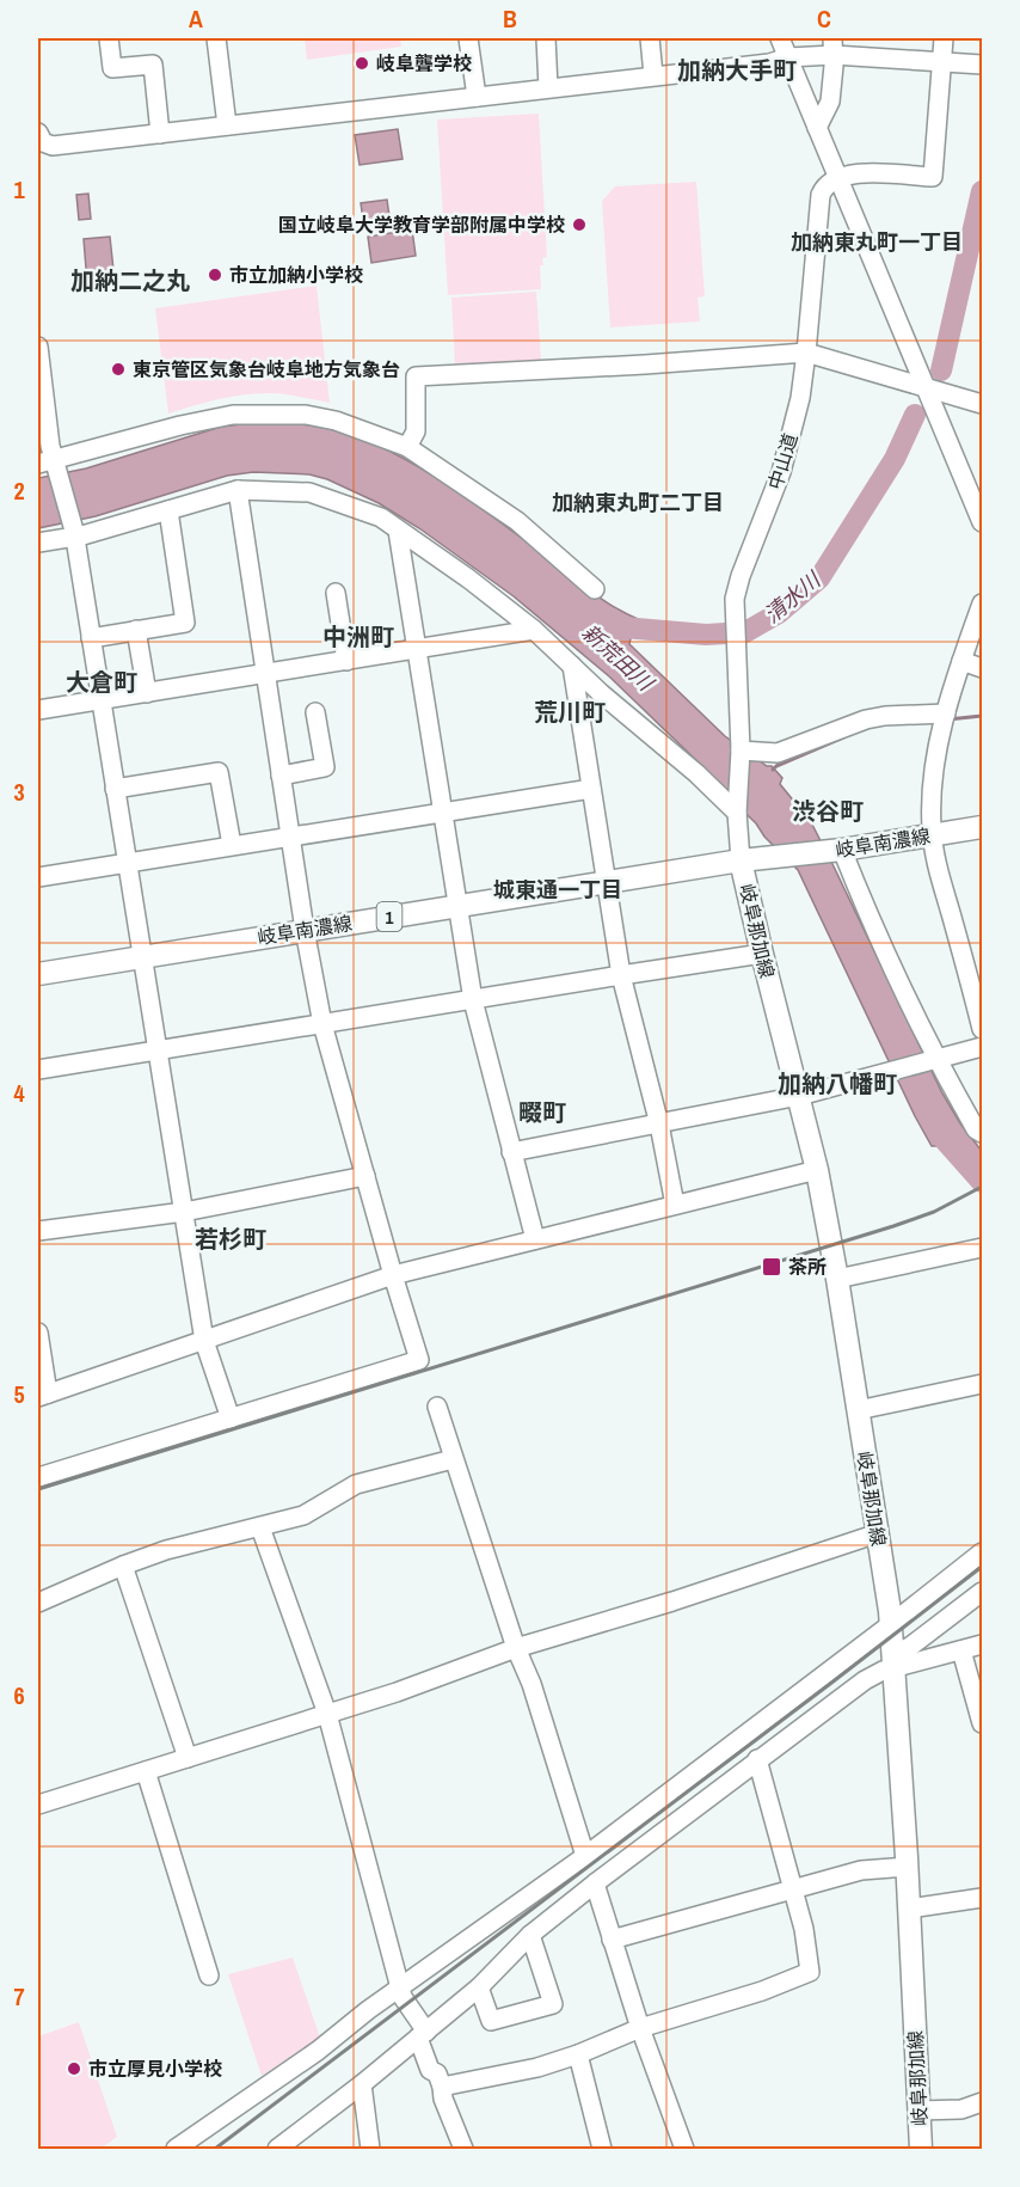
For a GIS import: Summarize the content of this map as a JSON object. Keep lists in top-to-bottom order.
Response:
{
  "streets": {
    "main road": ["岐阜南濃線", "1", "岐阜那加線"],
    "street": ["中山道"]
  },
  "crossings": [
    ["中山道", "岐阜南濃線"],
    ["中山道", "岐阜那加線"],
    ["岐阜南濃線", "岐阜那加線"]
  ],
  "districts": [
    "加納大手町",
    "加納東丸町一丁目",
    "加納二之丸",
    "加納東丸町二丁目",
    "中洲町",
    "大倉町",
    "荒川町",
    "渋谷町",
    "城東通一丁目",
    "加納八幡町",
    "畷町",
    "若杉町"
  ],
  "water": ["清水川", "新荒田川"],
  "places": {
    "other": [
      "岐阜聾学校",
      "国立岐阜大学教育学部附属中学校",
      "市立加納小学校",
      "東京管区気象台岐阜地方気象台",
      "市立厚見小学校"
    ],
    "transit": ["茶所"]
  },
  "grid": {
    "columns": ["A", "B", "C"],
    "rows": [
      "1",
      "2",
      "3",
      "4",
      "5",
      "6",
      "7"
    ]
  }
}
